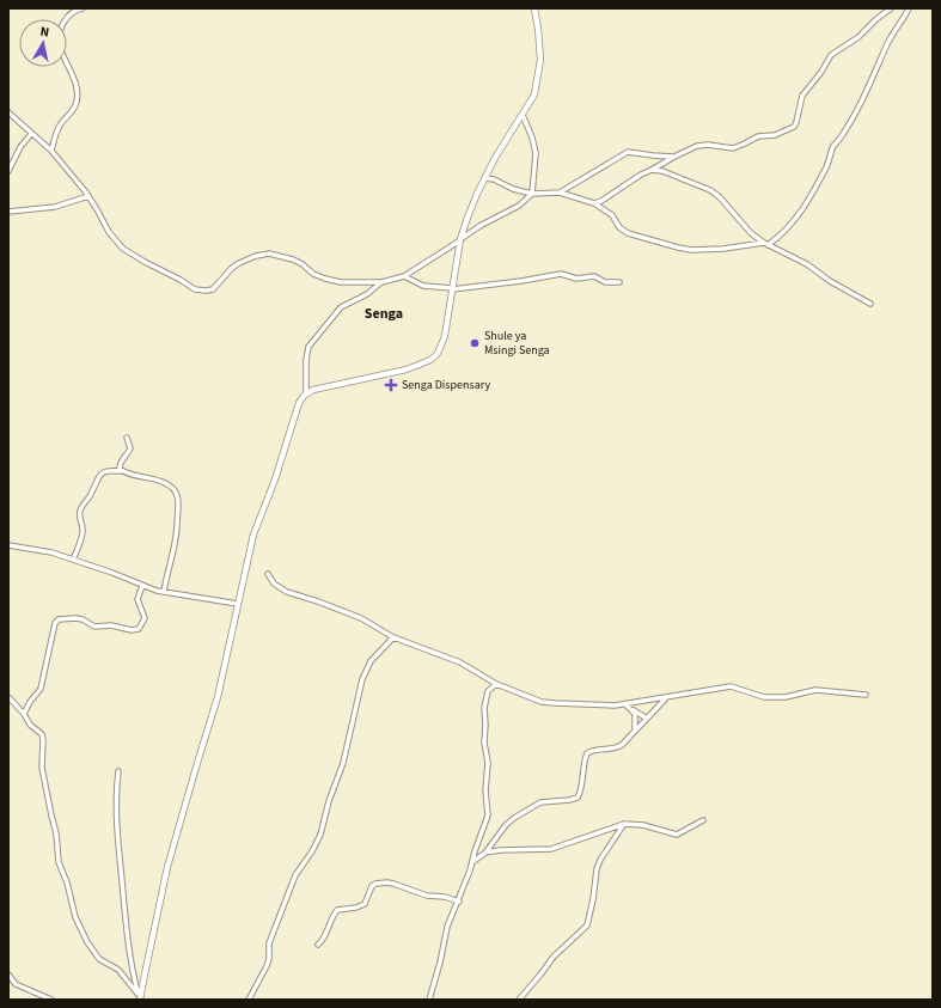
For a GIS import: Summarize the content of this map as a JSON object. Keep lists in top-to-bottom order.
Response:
{
  "districts": ["Senga"],
  "places": {
    "other": ["Shule ya Msingi Senga"],
    "health": ["Senga Dispensary"]
  },
  "north": "top"
}
